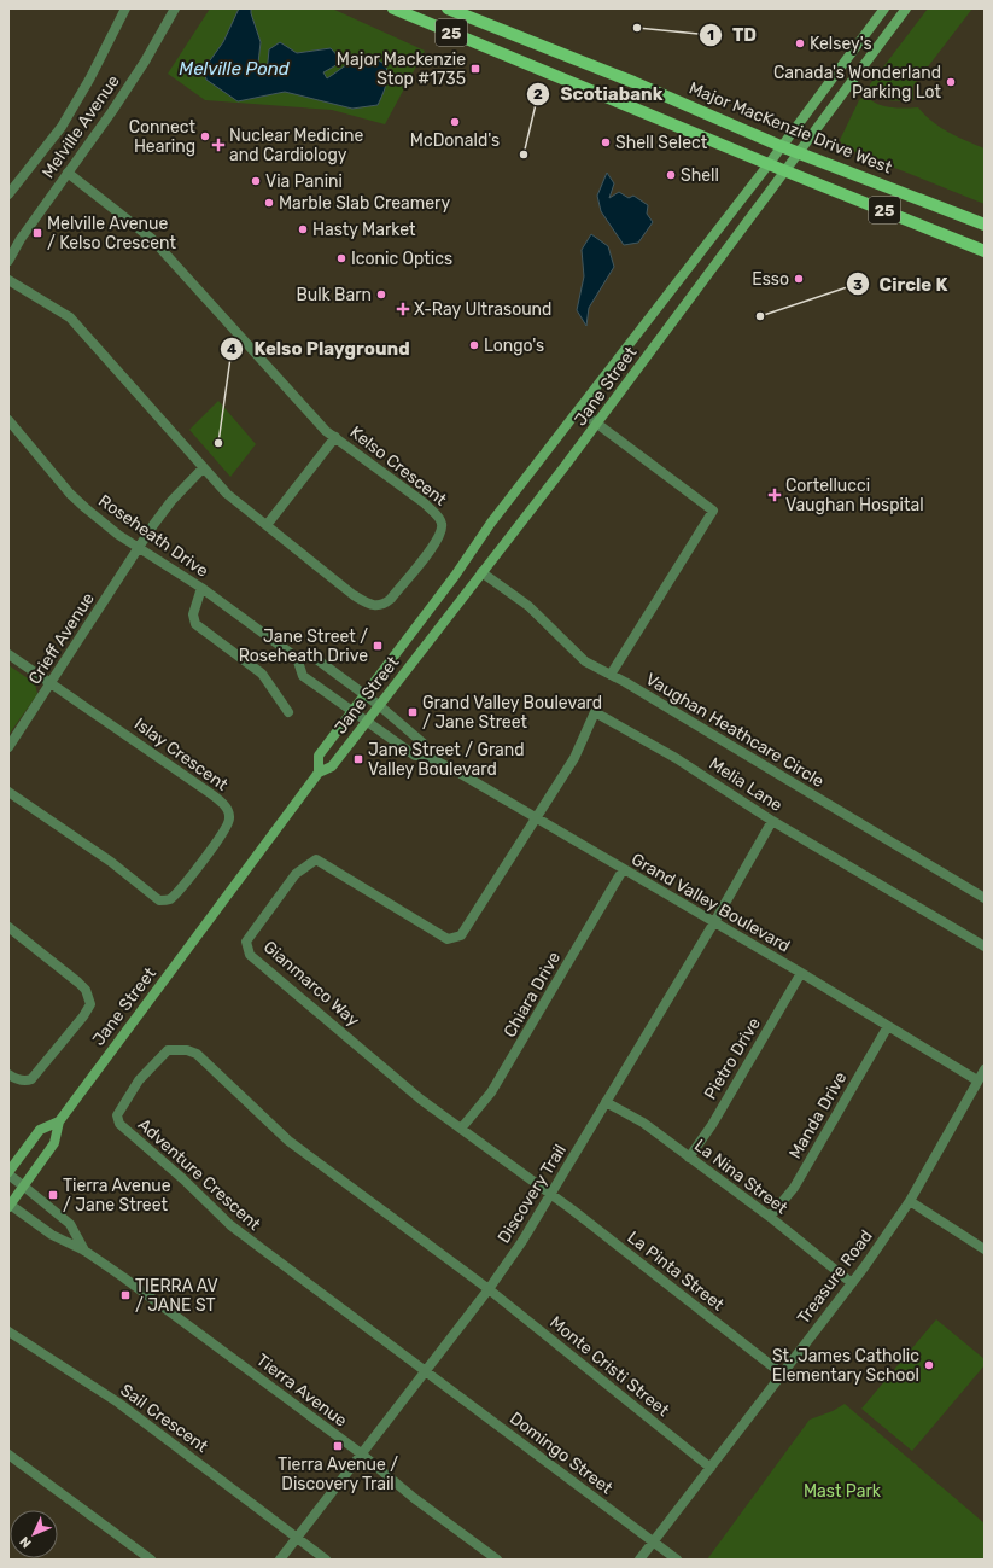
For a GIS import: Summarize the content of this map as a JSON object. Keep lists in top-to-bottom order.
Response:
{
  "streets": {
    "main road": ["25", "Major MacKenzie Drive West", "Jane Street"],
    "street": [
      "Melville Avenue",
      "Kelso Crescent",
      "Roseheath Drive",
      "Crieff Avenue",
      "Vaughan Heathcare Circle",
      "Islay Crescent",
      "Melia Lane",
      "Grand Valley Boulevard",
      "Gianmarco Way",
      "Chiara Drive",
      "Pietro Drive",
      "Manda Drive",
      "Adventure Crescent",
      "La Nina Street",
      "Discovery Trail",
      "La Pinta Street",
      "Treasure Road",
      "Monte Cristi Street",
      "Tierra Avenue",
      "Sail Crescent",
      "Domingo Street"
    ]
  },
  "crossings": [
    ["25", "Jane Street"],
    ["Melville Avenue", "Kelso Crescent"],
    ["Major MacKenzie Drive West", "Jane Street"],
    ["Jane Street", "Roseheath Drive"],
    ["Jane Street", "Vaughan Heathcare Circle"],
    ["Jane Street", "Grand Valley Boulevard"],
    ["Jane Street", "Tierra Avenue"],
    ["Kelso Crescent", "Crieff Avenue"],
    ["Roseheath Drive", "Crieff Avenue"],
    ["Roseheath Drive", "Grand Valley Boulevard"],
    ["Crieff Avenue", "Islay Crescent"],
    ["Melia Lane", "Grand Valley Boulevard"],
    ["Melia Lane", "Gianmarco Way"],
    ["Melia Lane", "Discovery Trail"],
    ["Grand Valley Boulevard", "Gianmarco Way"],
    ["Grand Valley Boulevard", "Chiara Drive"],
    ["Grand Valley Boulevard", "Pietro Drive"],
    ["Grand Valley Boulevard", "Manda Drive"],
    ["Grand Valley Boulevard", "Discovery Trail"],
    ["Grand Valley Boulevard", "Treasure Road"],
    ["Gianmarco Way", "Chiara Drive"],
    ["Gianmarco Way", "Discovery Trail"],
    ["Gianmarco Way", "La Pinta Street"],
    ["Pietro Drive", "La Nina Street"],
    ["Manda Drive", "La Nina Street"],
    ["Adventure Crescent", "Discovery Trail"],
    ["Adventure Crescent", "Monte Cristi Street"],
    ["Adventure Crescent", "Domingo Street"],
    ["La Nina Street", "Discovery Trail"],
    ["La Nina Street", "Treasure Road"],
    ["Discovery Trail", "La Pinta Street"],
    ["Discovery Trail", "Monte Cristi Street"],
    ["Discovery Trail", "Tierra Avenue"],
    ["Discovery Trail", "Sail Crescent"],
    ["Discovery Trail", "Domingo Street"],
    ["La Pinta Street", "Treasure Road"],
    ["Treasure Road", "Monte Cristi Street"],
    ["Treasure Road", "Domingo Street"]
  ],
  "water": ["Melville Pond"],
  "parks": ["Mast Park"],
  "places": {
    "other": [
      "TD",
      "Kelsey's",
      "Canada's Wonderland Parking Lot",
      "McDonald's",
      "Connect Hearing",
      "Shell Select",
      "Scotiabank",
      "Shell",
      "Via Panini",
      "Marble Slab Creamery",
      "Hasty Market",
      "Iconic Optics",
      "Esso",
      "Bulk Barn",
      "Circle K",
      "Longo's",
      "Kelso Playground",
      "St. James Catholic Elementary School"
    ],
    "transit": [
      "Major Mackenzie Stop #1735",
      "Melville Avenue / Kelso Crescent",
      "Jane Street / Roseheath Drive",
      "Grand Valley Boulevard / Jane Street",
      "Jane Street / Grand Valley Boulevard",
      "Tierra Avenue / Jane Street",
      "TIERRA AV / JANE ST",
      "Tierra Avenue / Discovery Trail"
    ],
    "health": ["Nuclear Medicine and Cardiology", "X-Ray Ultrasound", "Cortellucci Vaughan Hospital"]
  },
  "north": "bottom left"
}
